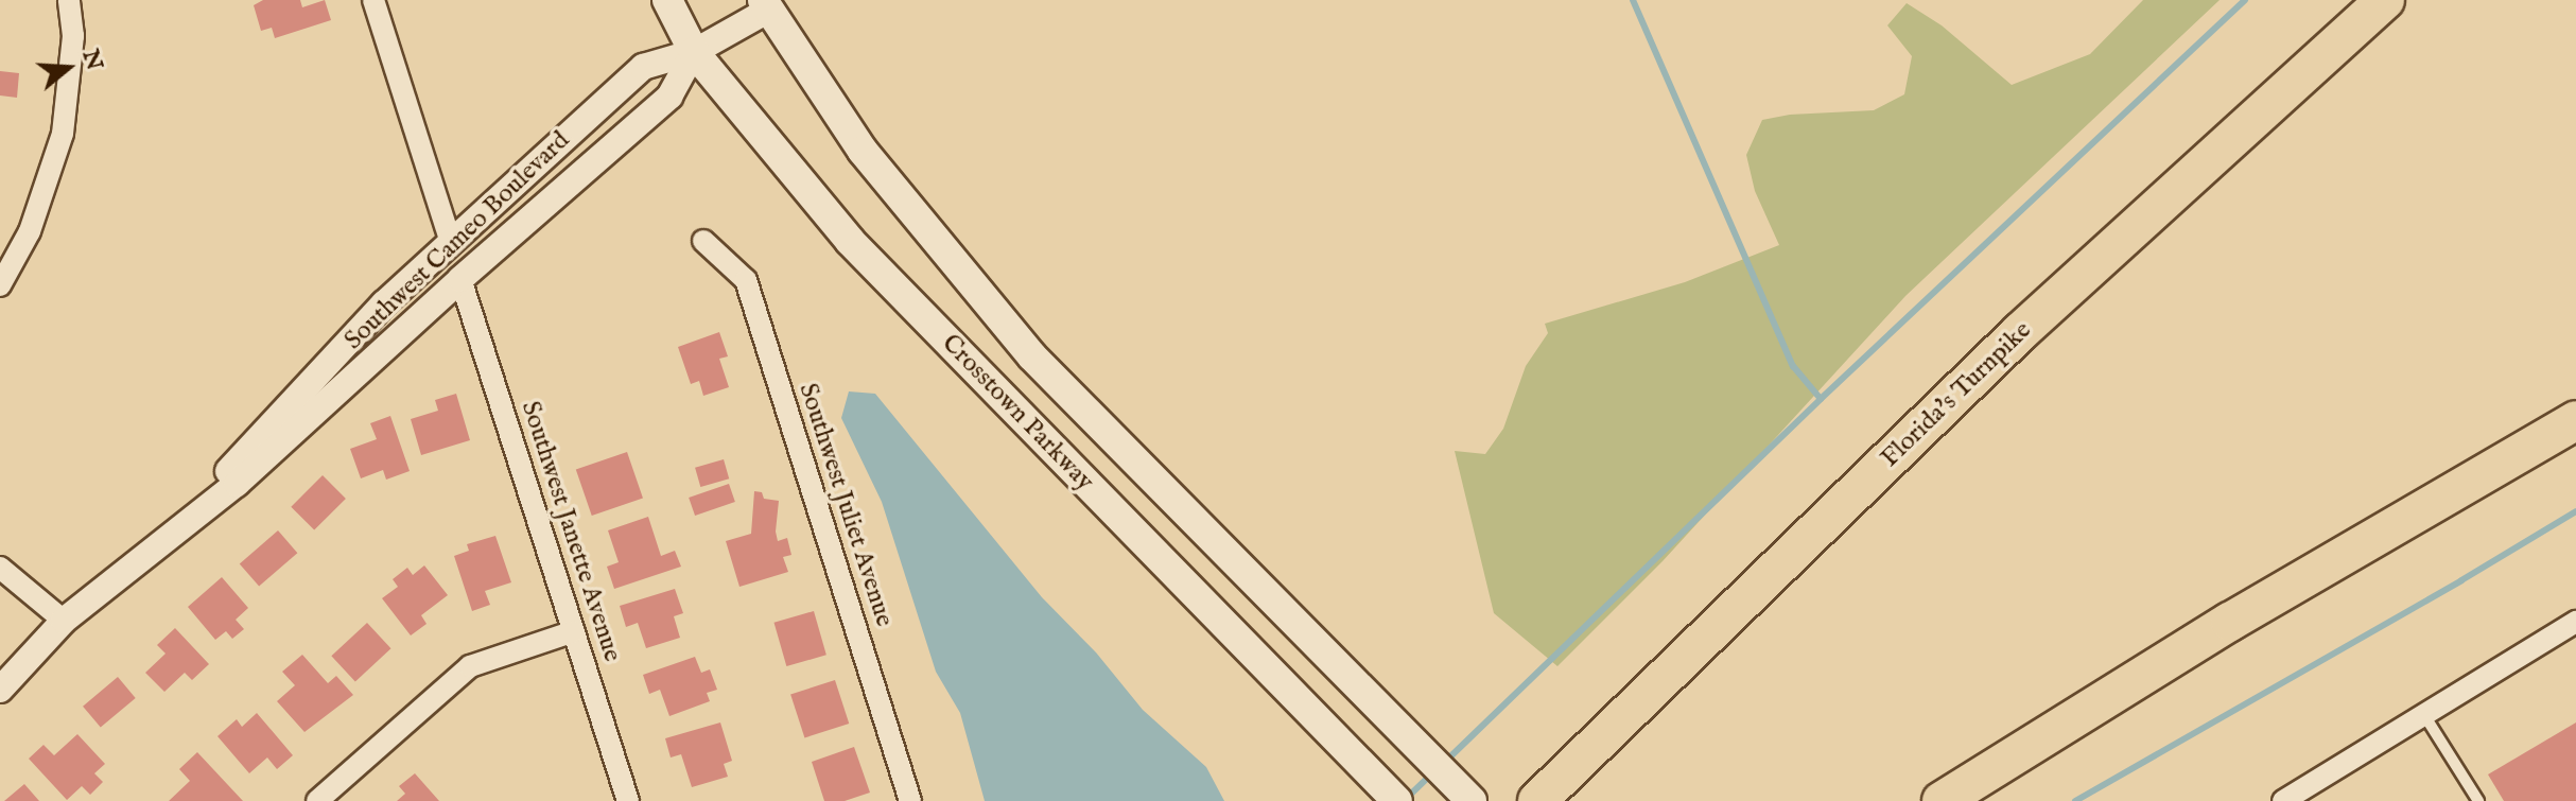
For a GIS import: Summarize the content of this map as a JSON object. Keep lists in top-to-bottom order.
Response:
{
  "streets": {
    "highway": ["Florida's Turnpike"],
    "main road": ["Crosstown Parkway"],
    "street": ["Southwest Cameo Boulevard", "Southwest Juliet Avenue", "Southwest Janette Avenue"]
  },
  "crossings": [
    ["Southwest Cameo Boulevard", "Crosstown Parkway"],
    ["Southwest Cameo Boulevard", "Southwest Janette Avenue"]
  ],
  "north": "right"
}
